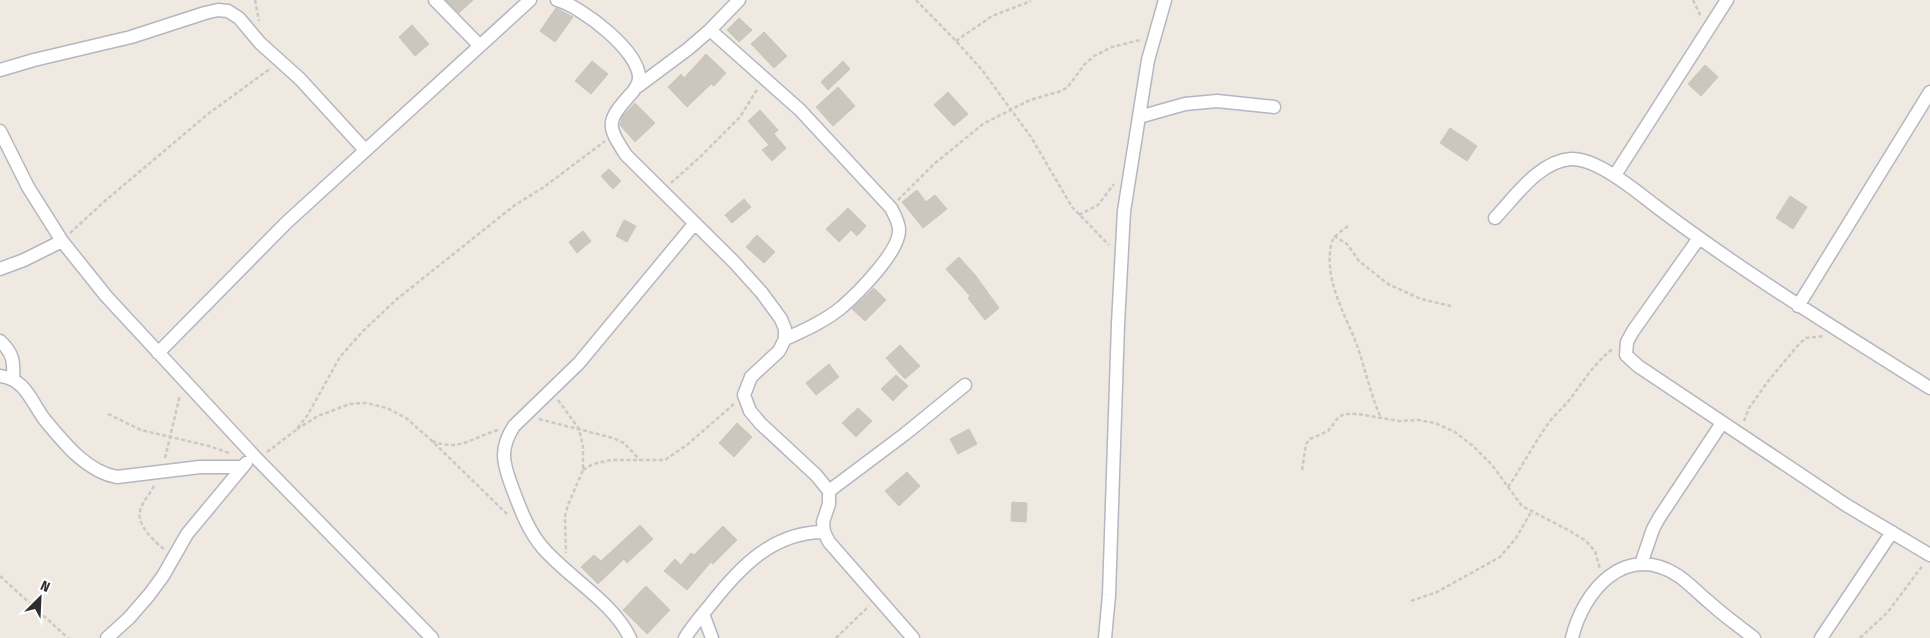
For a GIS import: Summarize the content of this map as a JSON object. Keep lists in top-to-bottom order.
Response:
{
  "north": "top right"
}
